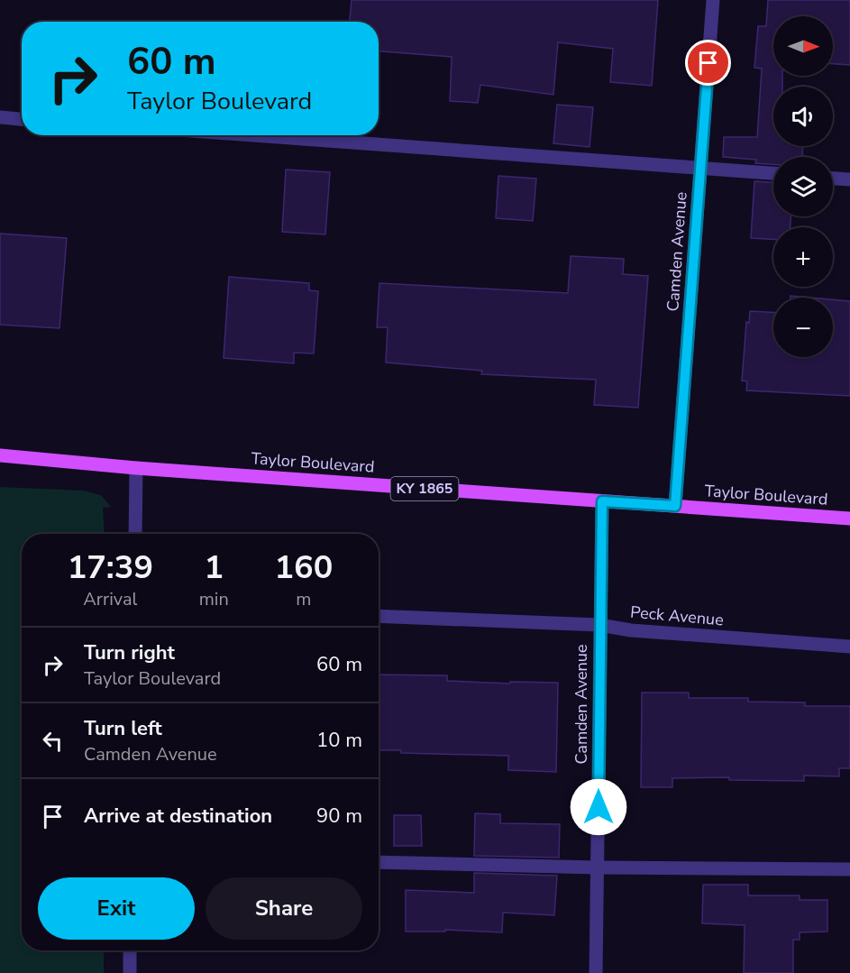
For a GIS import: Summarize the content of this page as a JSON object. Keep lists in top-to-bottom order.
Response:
{
  "streets": {
    "main road": ["Taylor Boulevard", "KY 1865"],
    "street": ["Camden Avenue", "Peck Avenue"]
  },
  "crossings": [
    ["Camden Avenue", "Taylor Boulevard"],
    ["Camden Avenue", "Peck Avenue"]
  ],
  "north": "right",
  "page": {
    "map_buttons": ["+", "−"],
    "turn": ["60 m", "Taylor Boulevard"],
    "eta": [
      "17:39",
      "Arrival",
      "1",
      "min",
      "160",
      "m"
    ],
    "list": [
      {
        "name": "Turn right",
        "note": "Taylor Boulevard",
        "value": "60 m"
      },
      {
        "name": "Turn left",
        "note": "Camden Avenue",
        "value": "10 m"
      },
      {
        "name": "Arrive at destination",
        "value": "90 m"
      }
    ],
    "buttons": ["Exit", "Share"]
  }
}
